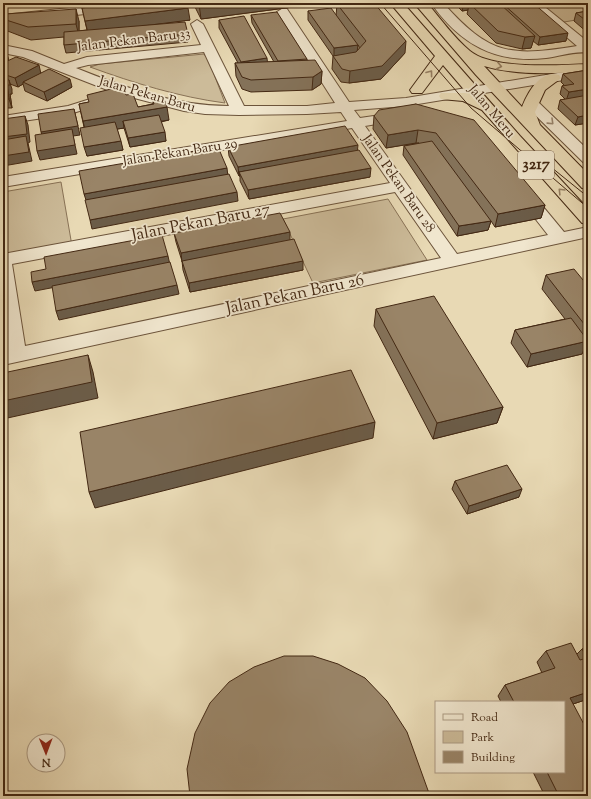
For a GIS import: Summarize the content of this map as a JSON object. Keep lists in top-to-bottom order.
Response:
{
  "streets": {
    "highway": ["Jalan Meru", "3217"],
    "street": [
      "Jalan Pekan Baru 33",
      "Jalan Pekan Baru",
      "Jalan Pekan Baru 29",
      "Jalan Pekan Baru 28",
      "Jalan Pekan Baru 27",
      "Jalan Pekan Baru 26"
    ]
  },
  "crossings": [
    ["Jalan Pekan Baru 33", "Jalan Pekan Baru"],
    ["Jalan Pekan Baru", "Jalan Meru"],
    ["Jalan Pekan Baru", "Jalan Pekan Baru 28"],
    ["Jalan Pekan Baru 29", "Jalan Pekan Baru 28"],
    ["Jalan Pekan Baru 28", "Jalan Pekan Baru 27"],
    ["Jalan Pekan Baru 28", "Jalan Pekan Baru 26"]
  ],
  "legend": ["Road", "Park", "Building"],
  "north": "bottom"
}
